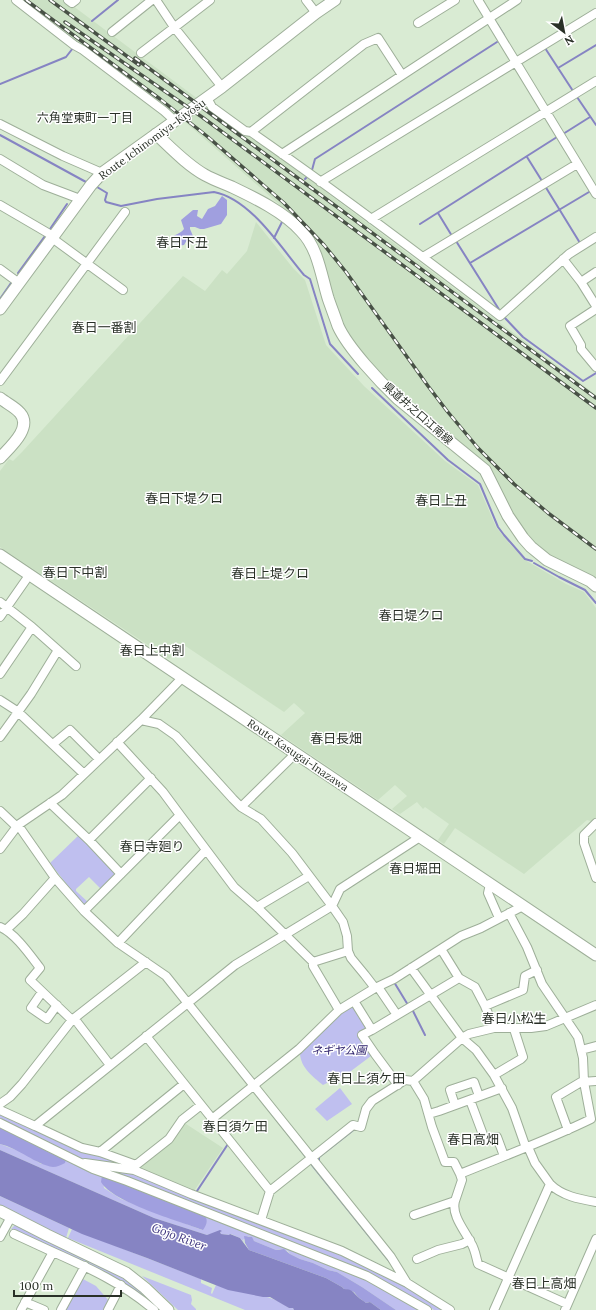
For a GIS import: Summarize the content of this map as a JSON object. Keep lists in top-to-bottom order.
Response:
{
  "streets": {
    "main road": ["Route Ichinomiya-Kiyosu", "県道井之口江南線", "Route Kasugai-Inazawa"]
  },
  "crossings": [
    ["Route Ichinomiya-Kiyosu", "県道井之口江南線"]
  ],
  "districts": [
    "六角堂東町一丁目",
    "春日下丑",
    "春日一番割",
    "春日下堤クロ",
    "春日上丑",
    "春日下中割",
    "春日上堤クロ",
    "春日堤クロ",
    "春日上中割",
    "春日長畑",
    "春日寺廻り",
    "春日堀田",
    "春日小松生",
    "春日上須ケ田",
    "春日須ケ田",
    "春日高畑",
    "春日上高畑"
  ],
  "water": ["Gojo River"],
  "parks": ["ネギヤ公園"],
  "scale_bar": "100 m",
  "north": "bottom right"
}
